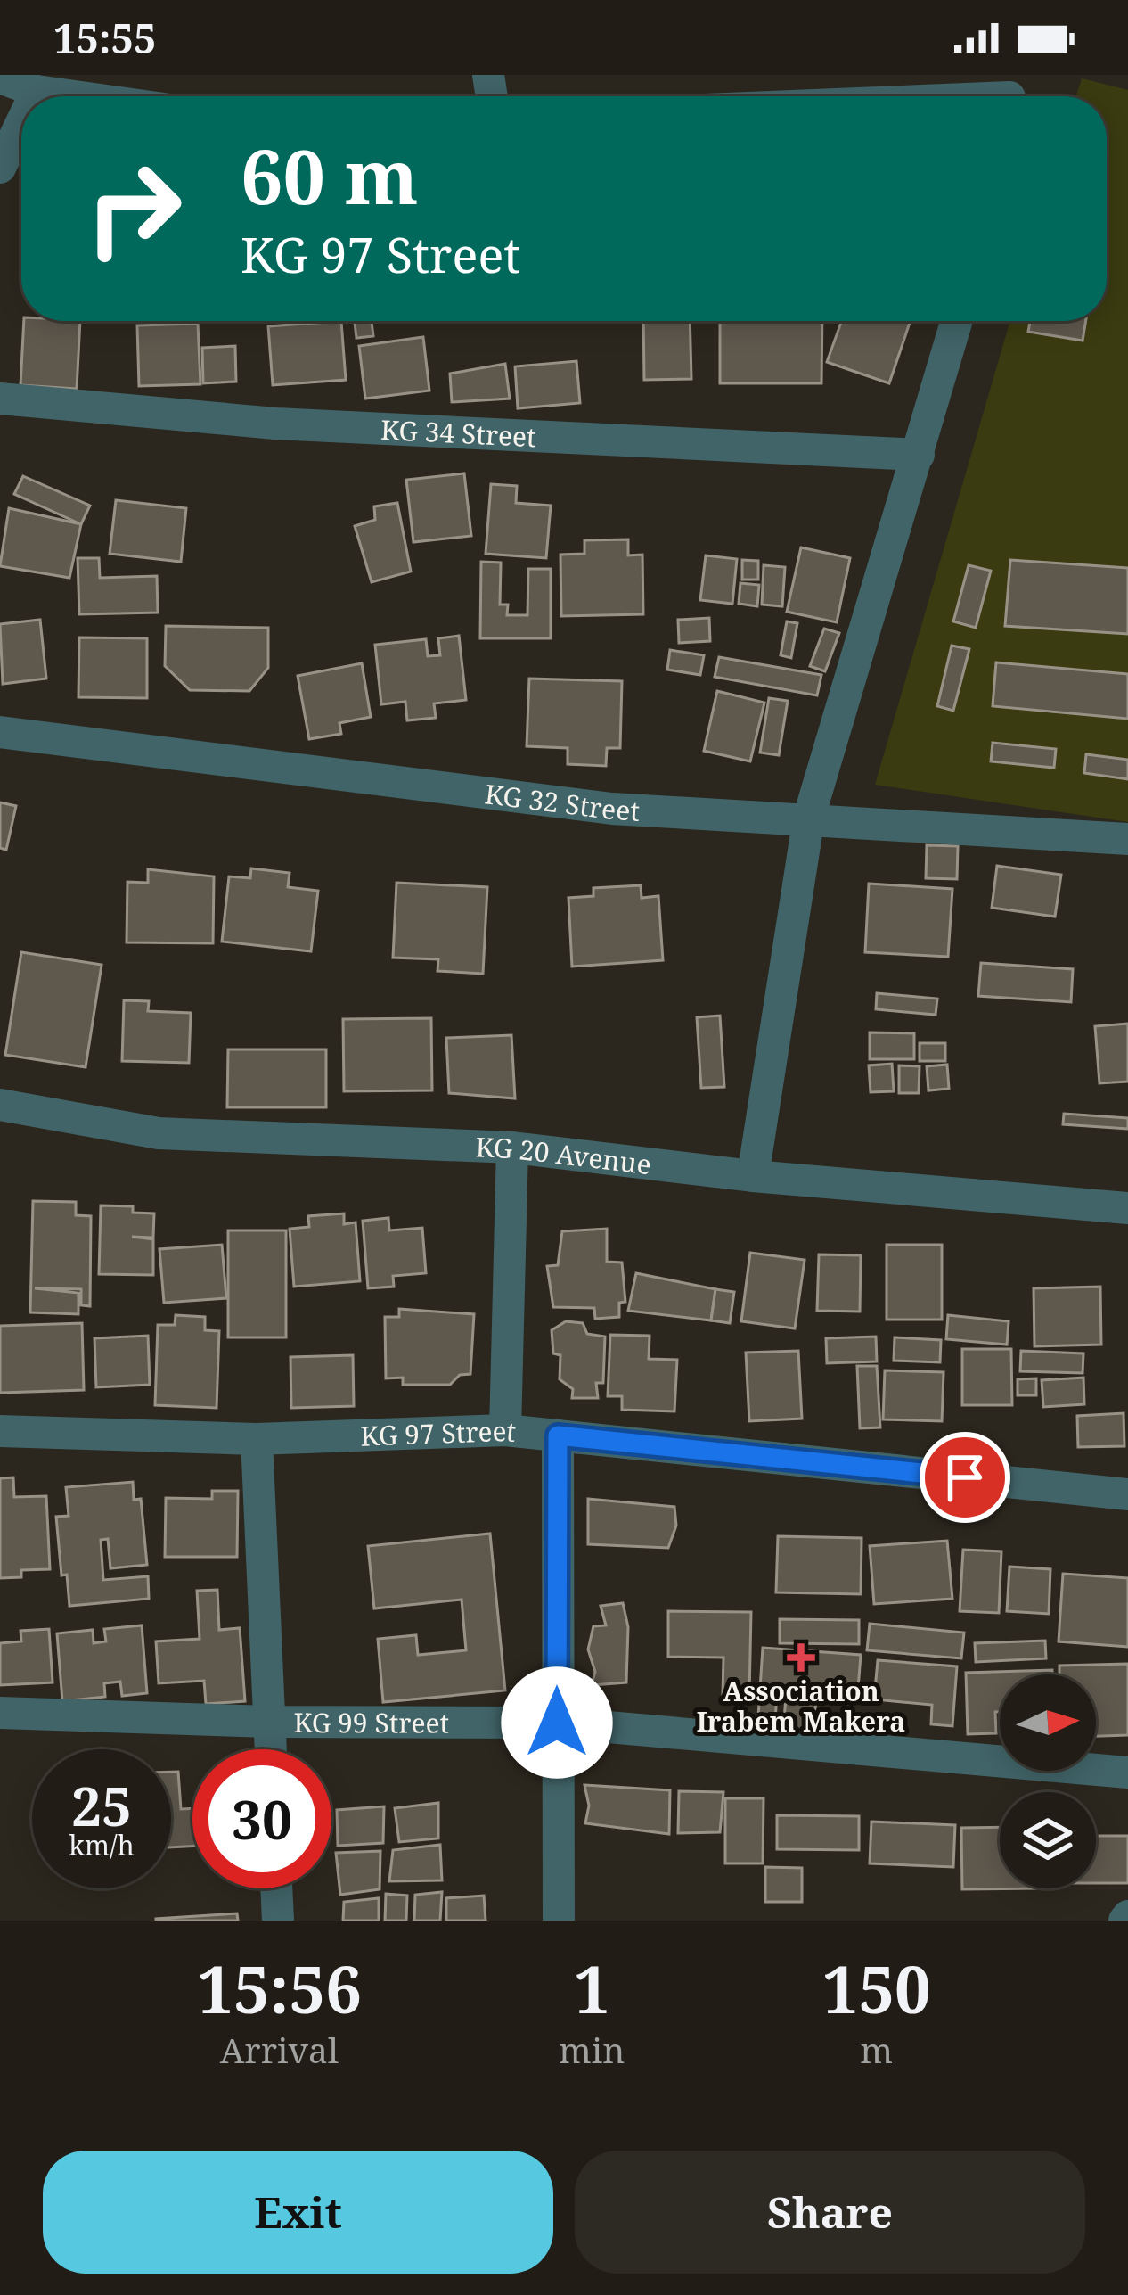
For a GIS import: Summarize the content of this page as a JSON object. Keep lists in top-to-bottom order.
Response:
{
  "streets": {
    "street": [
      "KG 34 Street",
      "KG 32 Street",
      "KG 20 Avenue",
      "KG 97 Street",
      "KG 99 Street"
    ]
  },
  "places": {
    "health": ["Association Irabem Makera"]
  },
  "north": "right",
  "page": {
    "status": "15:55",
    "turn": ["60 m", "KG 97 Street"],
    "speed": "25 km/h",
    "limit": "30",
    "eta": [
      "15:56",
      "Arrival",
      "1",
      "min",
      "150",
      "m"
    ],
    "buttons": ["Exit", "Share"]
  }
}
